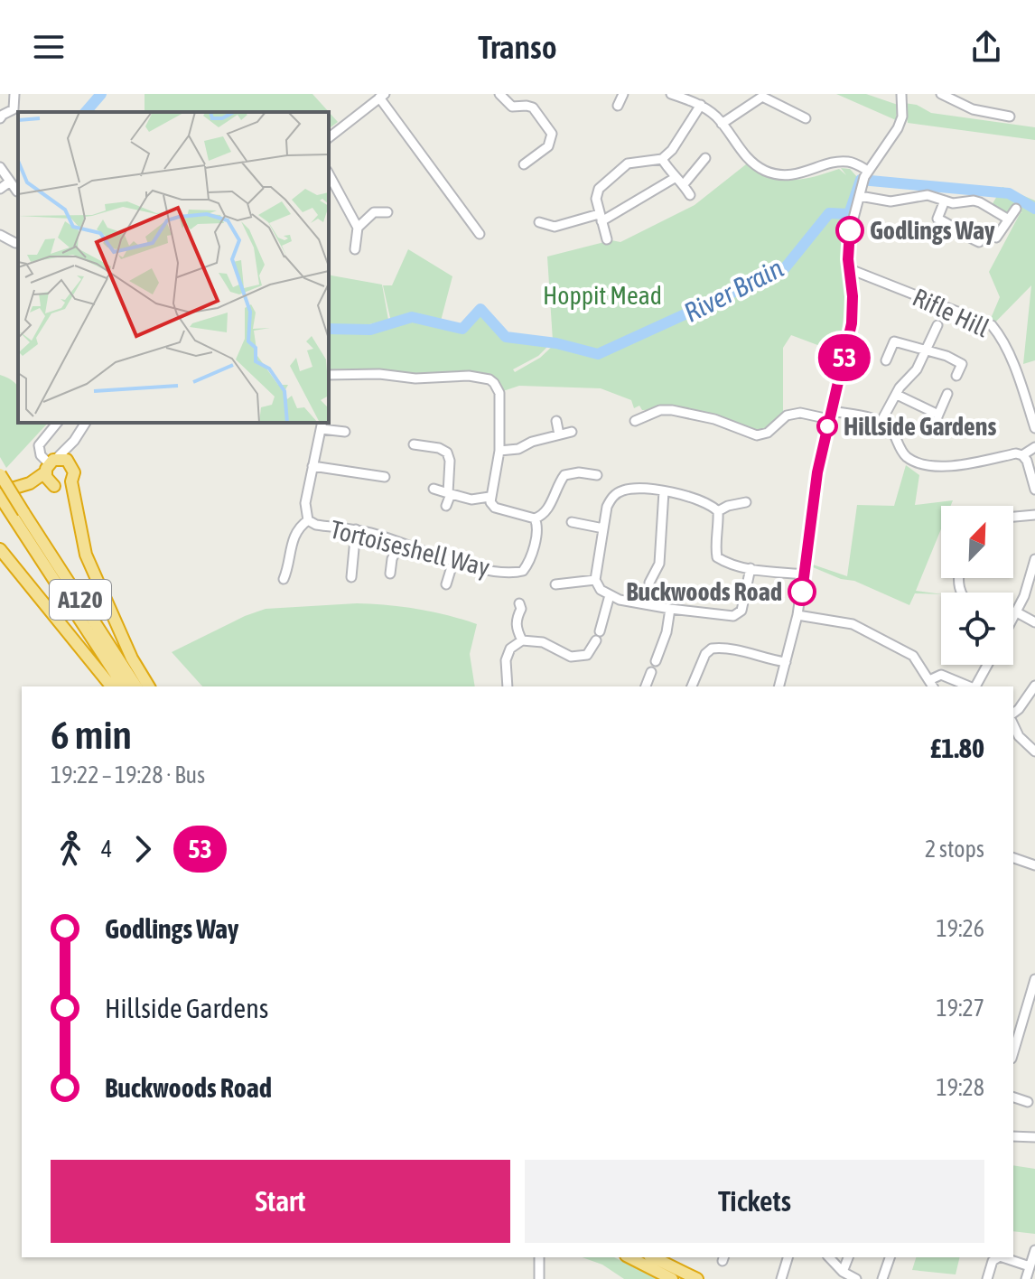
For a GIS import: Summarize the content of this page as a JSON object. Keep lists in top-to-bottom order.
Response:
{
  "streets": {
    "highway": ["A120"],
    "street": ["Rifle Hill", "Tortoiseshell Way"]
  },
  "water": ["River Brain"],
  "parks": ["Hoppit Mead"],
  "places": ["Godlings Way", "Hillside Gardens", "Buckwoods Road"],
  "lines": ["bus line 53"],
  "north": "top right",
  "page": {
    "header": "Transo",
    "on_map": "53",
    "heading": ["6 min", "19:22 – 19:28 · Bus", "£1.80"],
    "legs": ["4", "53", "2 stops"],
    "list": [
      {
        "name": "Godlings Way",
        "value": "19:26"
      },
      {
        "name": "Hillside Gardens",
        "value": "19:27"
      },
      {
        "name": "Buckwoods Road",
        "value": "19:28"
      }
    ],
    "buttons": ["Start", "Tickets"]
  }
}
